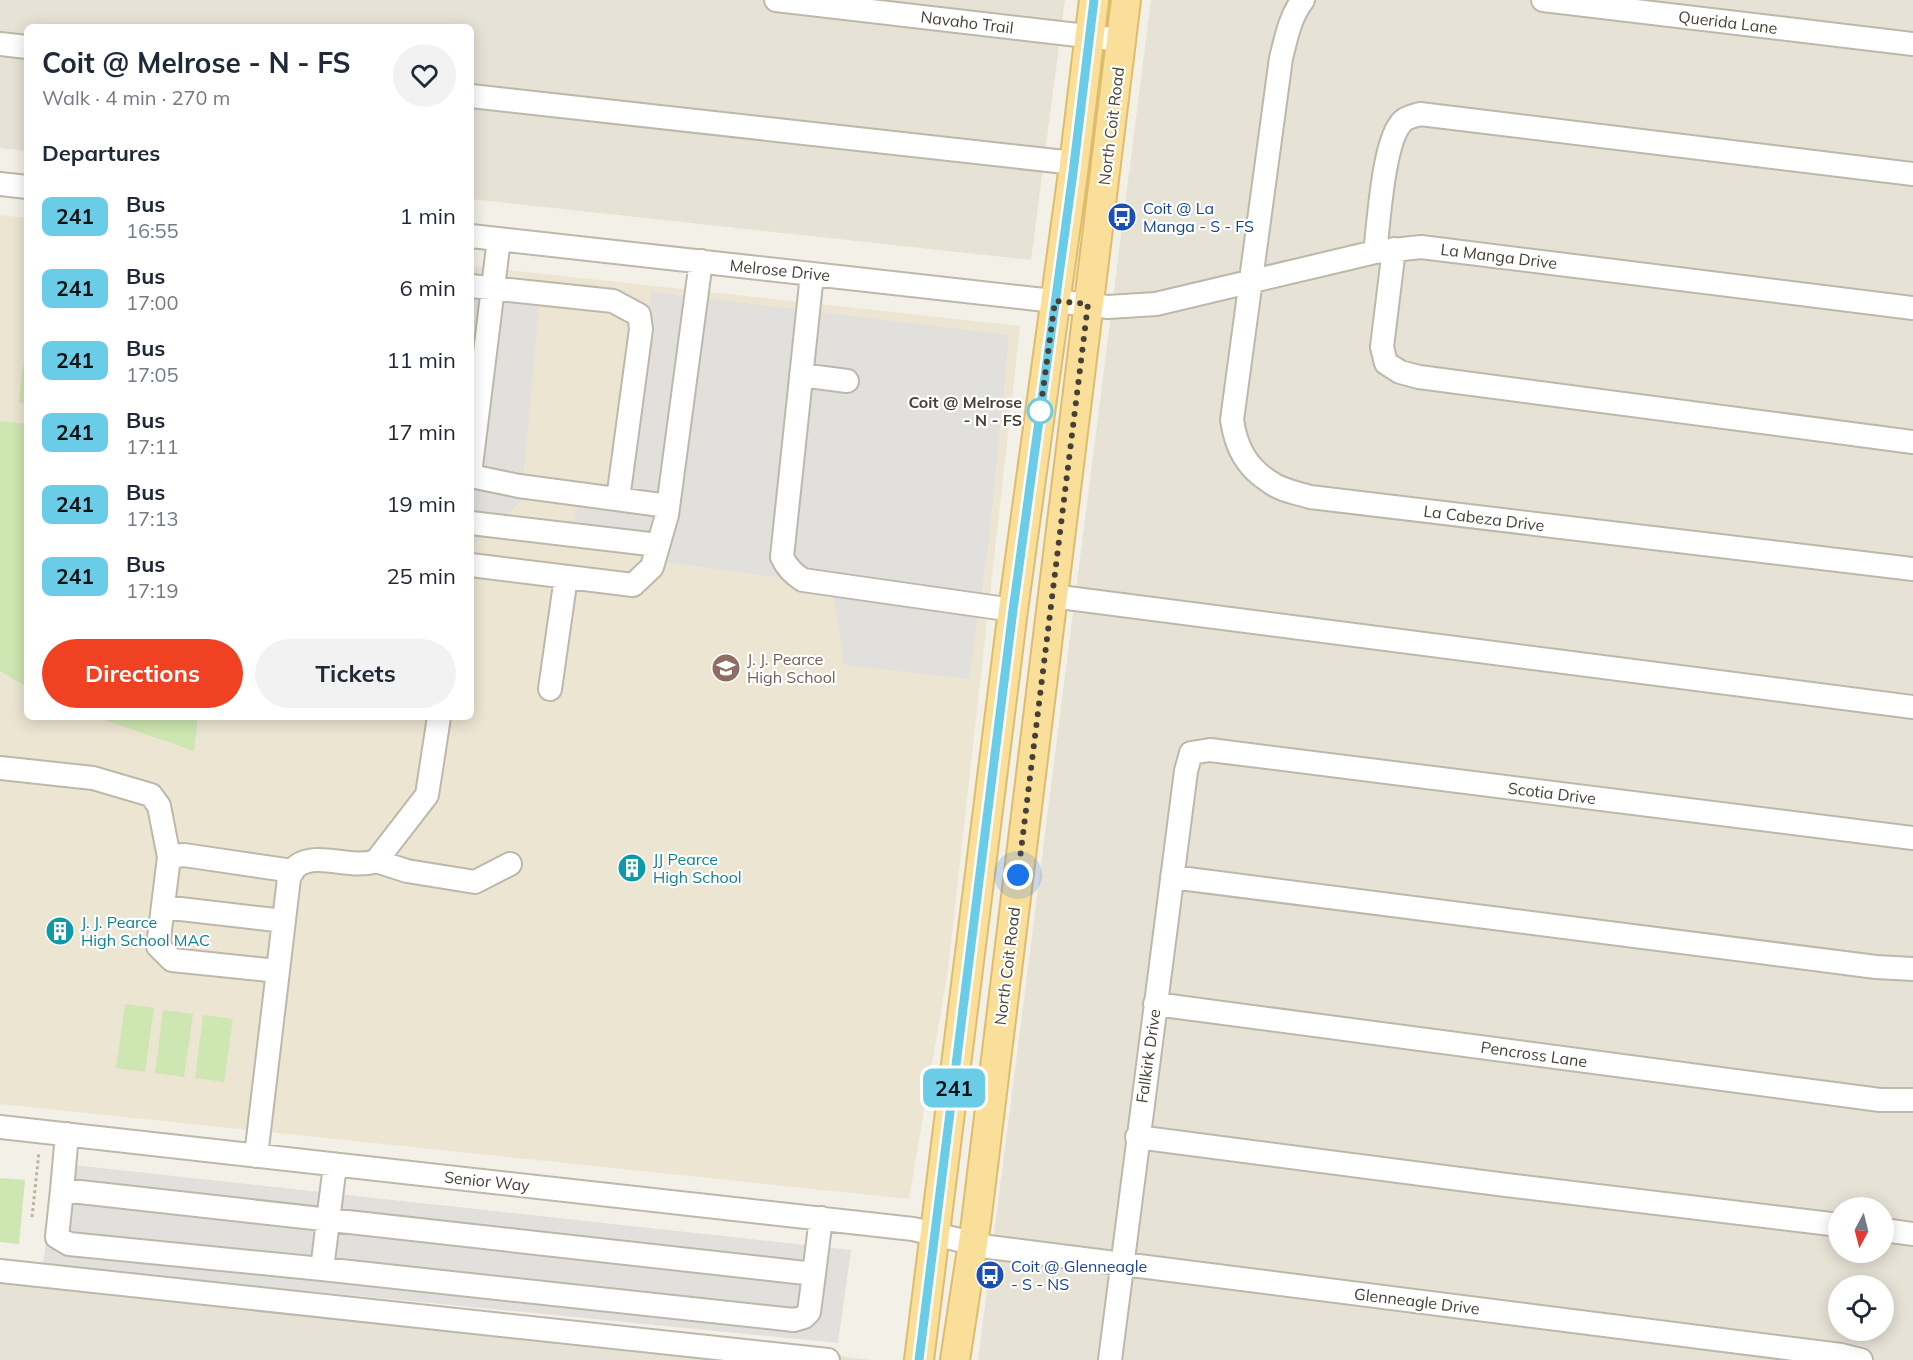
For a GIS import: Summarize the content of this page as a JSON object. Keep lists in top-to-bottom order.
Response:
{
  "streets": {
    "main road": ["North Coit Road"],
    "street": [
      "Navaho Trail",
      "Querida Lane",
      "La Manga Drive",
      "Melrose Drive",
      "La Cabeza Drive",
      "Scotia Drive",
      "Pencross Lane",
      "Fallkirk Drive",
      "Senior Way",
      "Glenneagle Drive"
    ]
  },
  "crossings": [
    ["Navaho Trail", "North Coit Road"],
    ["North Coit Road", "La Manga Drive"],
    ["North Coit Road", "Melrose Drive"],
    ["North Coit Road", "Senior Way"],
    ["North Coit Road", "Glenneagle Drive"],
    ["La Manga Drive", "Melrose Drive"],
    ["La Manga Drive", "La Cabeza Drive"],
    ["Scotia Drive", "Fallkirk Drive"],
    ["Pencross Lane", "Fallkirk Drive"],
    ["Fallkirk Drive", "Glenneagle Drive"],
    ["Senior Way", "Glenneagle Drive"]
  ],
  "places": {
    "bus stop": ["Coit @ La Manga - S - FS", "Coit @ Glenneagle - S - NS"],
    "other": ["Coit @ Melrose - N - FS"],
    "school or university": ["J. J. Pearce High School"],
    "building": ["JJ Pearce High School", "J. J. Pearce High School MAC"]
  },
  "lines": ["bus line 241"],
  "north": "bottom",
  "page": {
    "on_map": "241",
    "heading": [
      ["Coit @ Melrose - N - FS", "Walk · 4 min · 270 m"],
      "Departures"
    ],
    "list": [
      {
        "mark": "241",
        "name": "Bus",
        "note": "16:55",
        "value": "1 min"
      },
      {
        "mark": "241",
        "name": "Bus",
        "note": "17:00",
        "value": "6 min"
      },
      {
        "mark": "241",
        "name": "Bus",
        "note": "17:05",
        "value": "11 min"
      },
      {
        "mark": "241",
        "name": "Bus",
        "note": "17:11",
        "value": "17 min"
      },
      {
        "mark": "241",
        "name": "Bus",
        "note": "17:13",
        "value": "19 min"
      },
      {
        "mark": "241",
        "name": "Bus",
        "note": "17:19",
        "value": "25 min"
      }
    ],
    "buttons": ["Directions", "Tickets"]
  }
}
